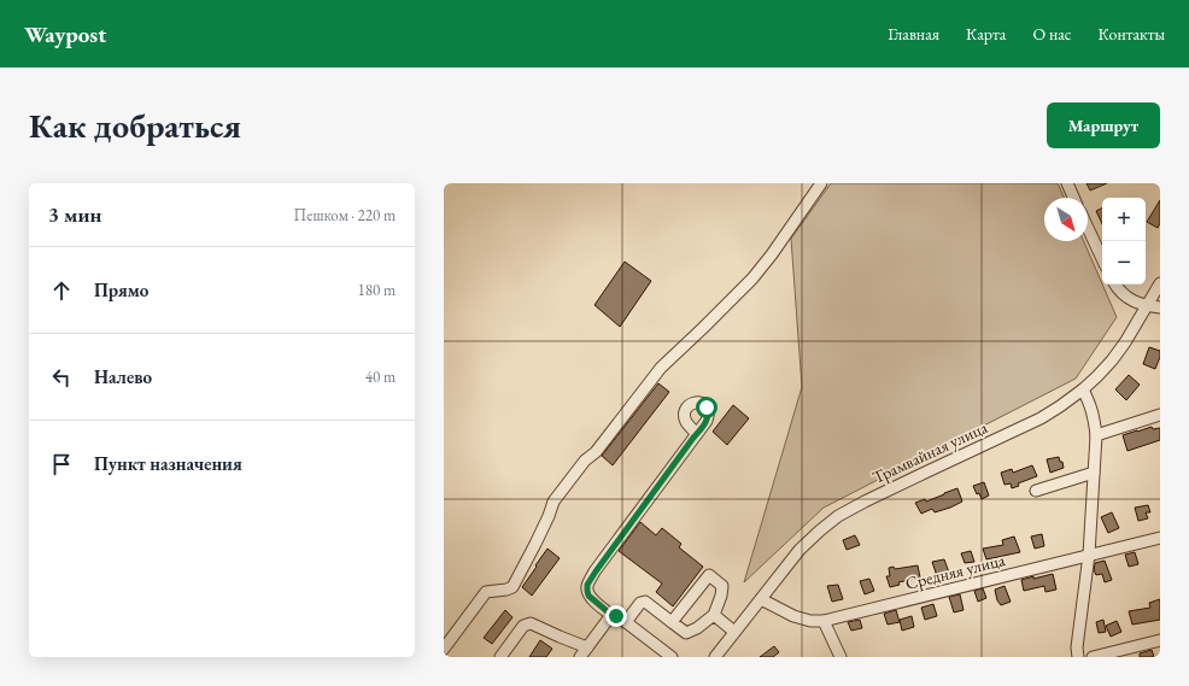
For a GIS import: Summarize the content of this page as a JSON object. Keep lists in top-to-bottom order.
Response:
{
  "streets": {
    "street": ["Трамвайная улица", "Средняя улица"]
  },
  "crossings": [
    ["Трамвайная улица", "Средняя улица"]
  ],
  "north": "bottom right",
  "page": {
    "header": "Waypost",
    "nav": [
      "Главная",
      "Карта",
      "О нас",
      "Контакты"
    ],
    "buttons": "Маршрут",
    "title": "Как добраться",
    "heading": ["3 мин", "Пешком · 220 m"],
    "map_buttons": ["+", "−"],
    "list": [
      ["Прямо", "180 m"],
      ["Налево", "40 m"],
      "Пункт назначения"
    ]
  }
}
